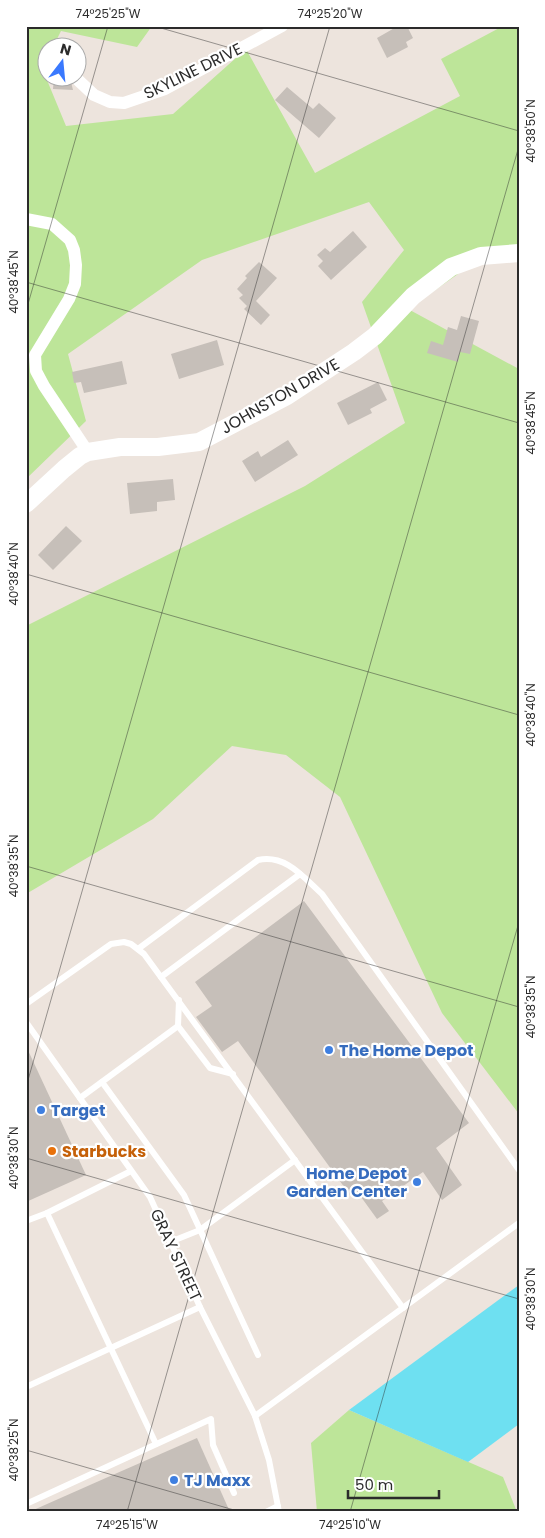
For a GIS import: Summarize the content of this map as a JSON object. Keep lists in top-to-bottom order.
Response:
{
  "streets": {
    "street": ["SKYLINE DRIVE", "JOHNSTON DRIVE"],
    "lane": ["GRAY STREET"]
  },
  "places": [
    "The Home Depot",
    "Target",
    "Starbucks",
    "Home Depot Garden Center",
    "TJ Maxx"
  ],
  "scale_bar": "50 m",
  "north": "top",
  "coordinates": [
    "74°25'25\"W",
    "74°25'20\"W",
    "40°38'50\"N",
    "40°38'45\"N",
    "40°38'40\"N",
    "40°38'35\"N",
    "40°38'30\"N",
    "40°38'25\"N",
    "74°25'15\"W",
    "74°25'10\"W"
  ]
}
